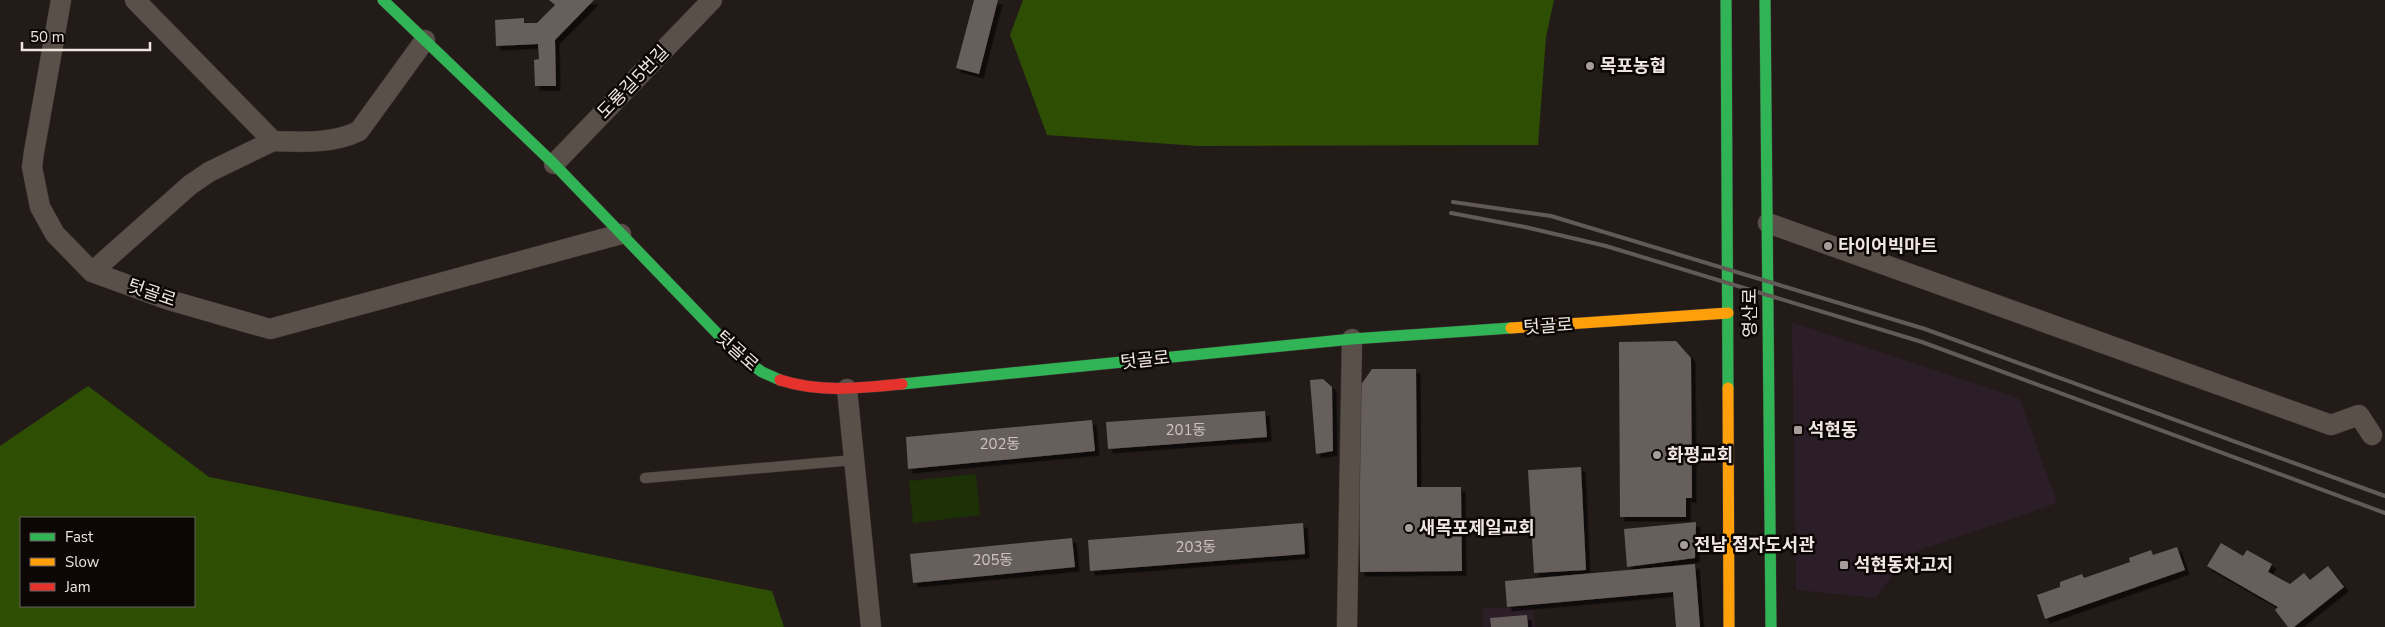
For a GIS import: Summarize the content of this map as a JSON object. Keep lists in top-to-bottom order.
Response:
{
  "streets": {
    "street": ["도룡길5번길", "텃골로", "영산로"]
  },
  "crossings": [
    ["도룡길5번길", "텃골로"],
    ["텃골로", "영산로"]
  ],
  "places": {
    "other": [
      "목포농협",
      "타이어빅마트",
      "화평교회",
      "새목포제일교회",
      "전남 점자도서관"
    ],
    "transit": ["석현동", "석현동차고지"]
  },
  "house_numbers": [
    "201동",
    "202동",
    "203동",
    "205동"
  ],
  "legend": ["Fast", "Slow", "Jam"],
  "scale_bar": "50 m"
}
